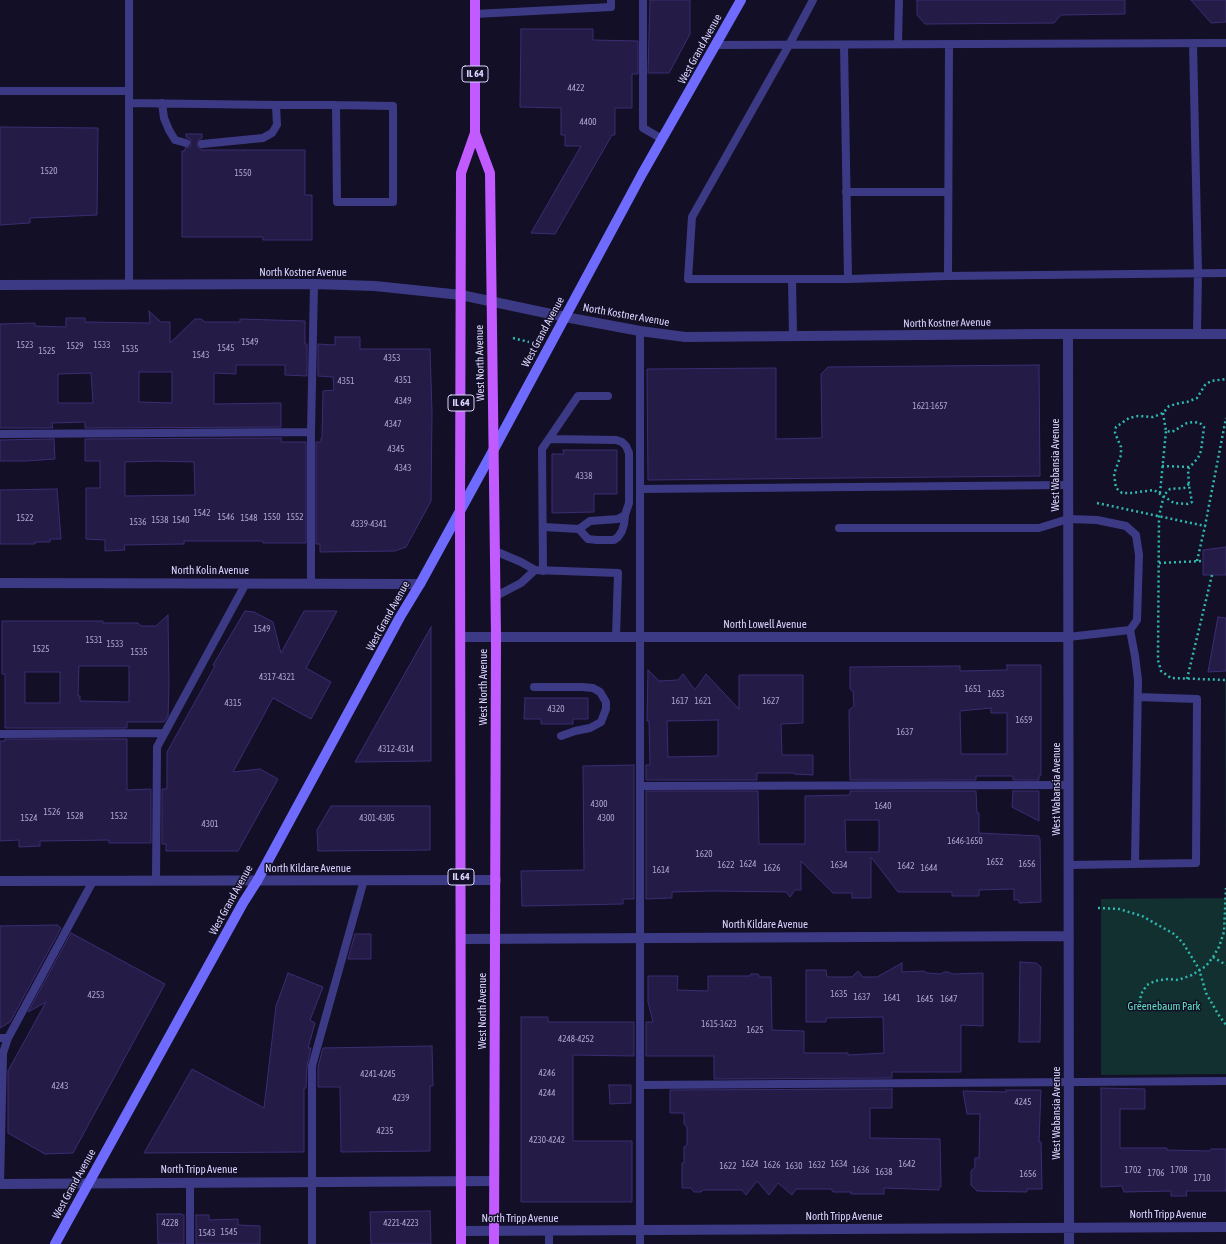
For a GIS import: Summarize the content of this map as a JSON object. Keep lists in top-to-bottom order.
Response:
{
  "streets": {
    "main road": ["West Grand Avenue", "IL 64", "West North Avenue"],
    "street": [
      "North Kostner Avenue",
      "West Wabansia Avenue",
      "North Kolin Avenue",
      "North Lowell Avenue",
      "North Kildare Avenue",
      "North Tripp Avenue"
    ]
  },
  "crossings": [
    ["West Grand Avenue", "North Kostner Avenue"],
    ["West Grand Avenue", "West North Avenue"],
    ["West Grand Avenue", "North Kolin Avenue"],
    ["West Grand Avenue", "North Kildare Avenue"],
    ["West Grand Avenue", "North Tripp Avenue"],
    ["North Kostner Avenue", "West North Avenue"],
    ["North Kostner Avenue", "West Wabansia Avenue"],
    ["West North Avenue", "North Lowell Avenue"],
    ["West North Avenue", "North Kildare Avenue"],
    ["West North Avenue", "North Tripp Avenue"],
    ["West Wabansia Avenue", "North Lowell Avenue"],
    ["West Wabansia Avenue", "North Kildare Avenue"],
    ["West Wabansia Avenue", "North Tripp Avenue"]
  ],
  "parks": ["Greenebaum Park"],
  "house_numbers": [
    "4422",
    "4400",
    "1520",
    "1550",
    "1549",
    "1523",
    "1533",
    "1529",
    "1545",
    "1535",
    "1525",
    "1543",
    "4353",
    "4351",
    "4351",
    "4349",
    "1621-1657",
    "4347",
    "4345",
    "4343",
    "4338",
    "1542",
    "1546",
    "1550",
    "1552",
    "1522",
    "1548",
    "1538",
    "1540",
    "1536",
    "4339-4341",
    "1549",
    "1531",
    "1533",
    "1525",
    "1535",
    "4317-4321",
    "1651",
    "1653",
    "1617",
    "1621",
    "1627",
    "4315",
    "4320",
    "1659",
    "1637",
    "4312-4314",
    "4300",
    "1640",
    "1526",
    "1528",
    "1532",
    "1524",
    "4301-4305",
    "4300",
    "4301",
    "1646-1650",
    "1620",
    "1652",
    "1624",
    "1656",
    "1622",
    "1634",
    "1642",
    "1626",
    "1644",
    "1614",
    "1635",
    "4253",
    "1637",
    "1641",
    "1645",
    "1647",
    "1615-1623",
    "1625",
    "4248-4252",
    "4246",
    "4241-4245",
    "4243",
    "4244",
    "4239",
    "4245",
    "4235",
    "4230-4242",
    "1624",
    "1634",
    "1642",
    "1626",
    "1632",
    "1622",
    "1630",
    "1636",
    "1702",
    "1708",
    "1638",
    "1706",
    "1656",
    "1710",
    "4228",
    "4221-4223",
    "1545",
    "1543"
  ]
}
